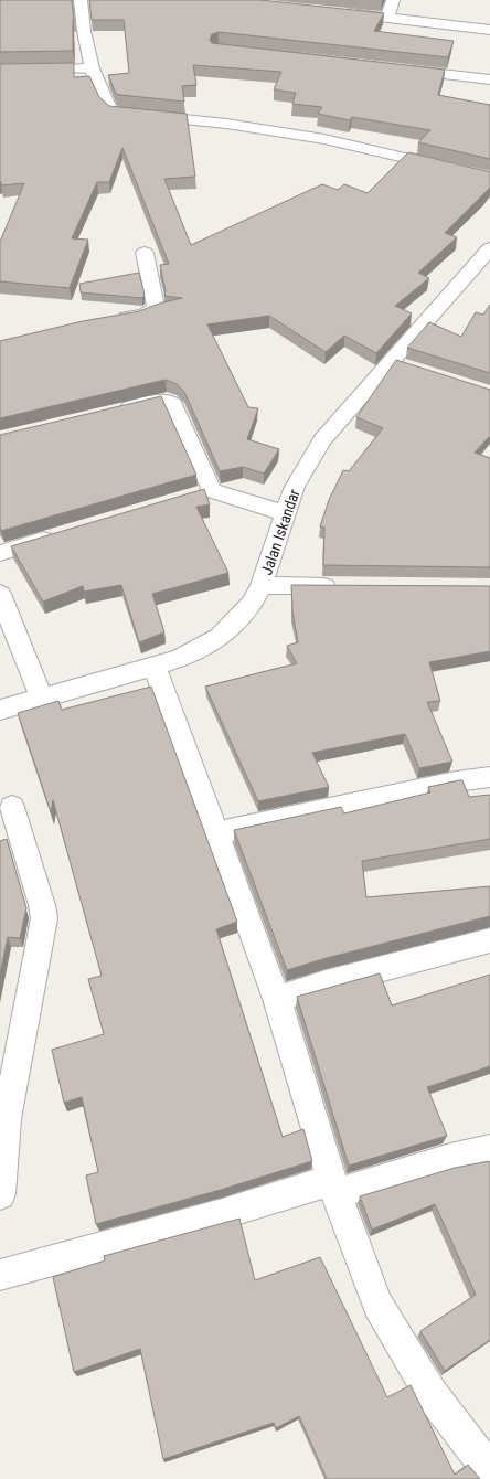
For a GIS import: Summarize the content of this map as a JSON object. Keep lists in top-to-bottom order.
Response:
{
  "streets": {
    "street": ["Jalan Iskandar"]
  }
}
